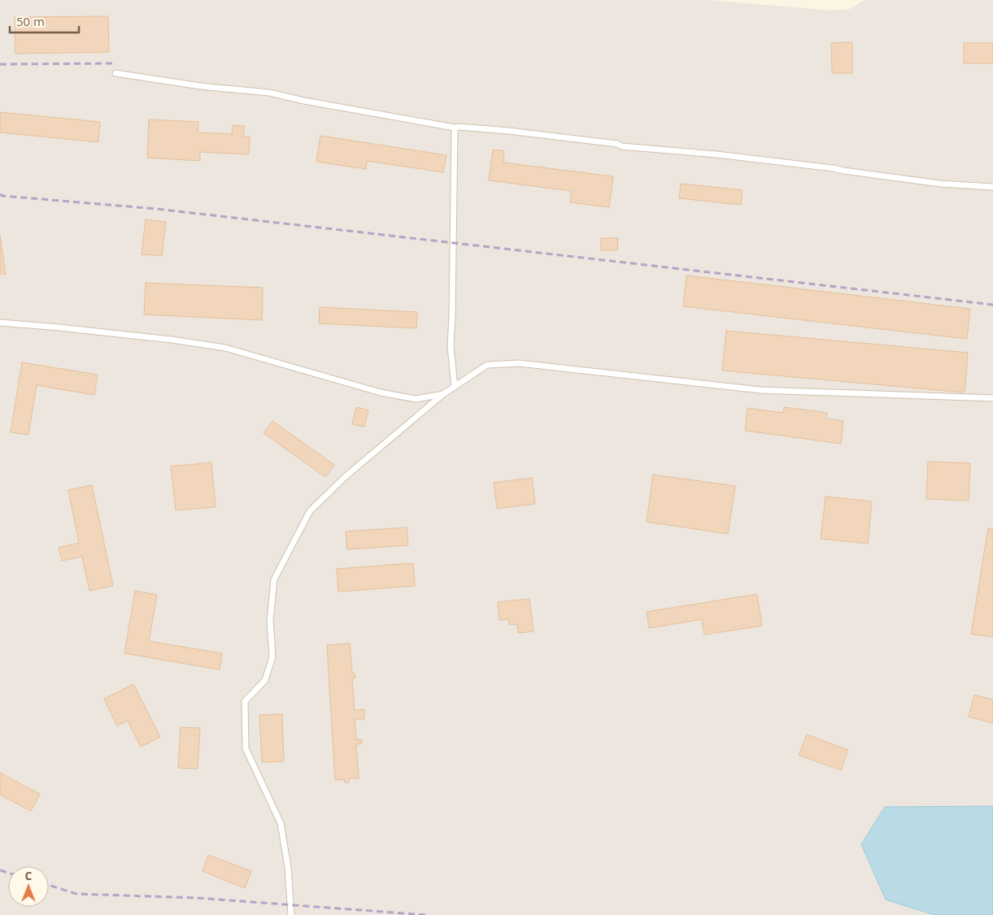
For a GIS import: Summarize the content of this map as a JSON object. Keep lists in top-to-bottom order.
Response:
{
  "scale_bar": "50 m",
  "north": "top"
}
